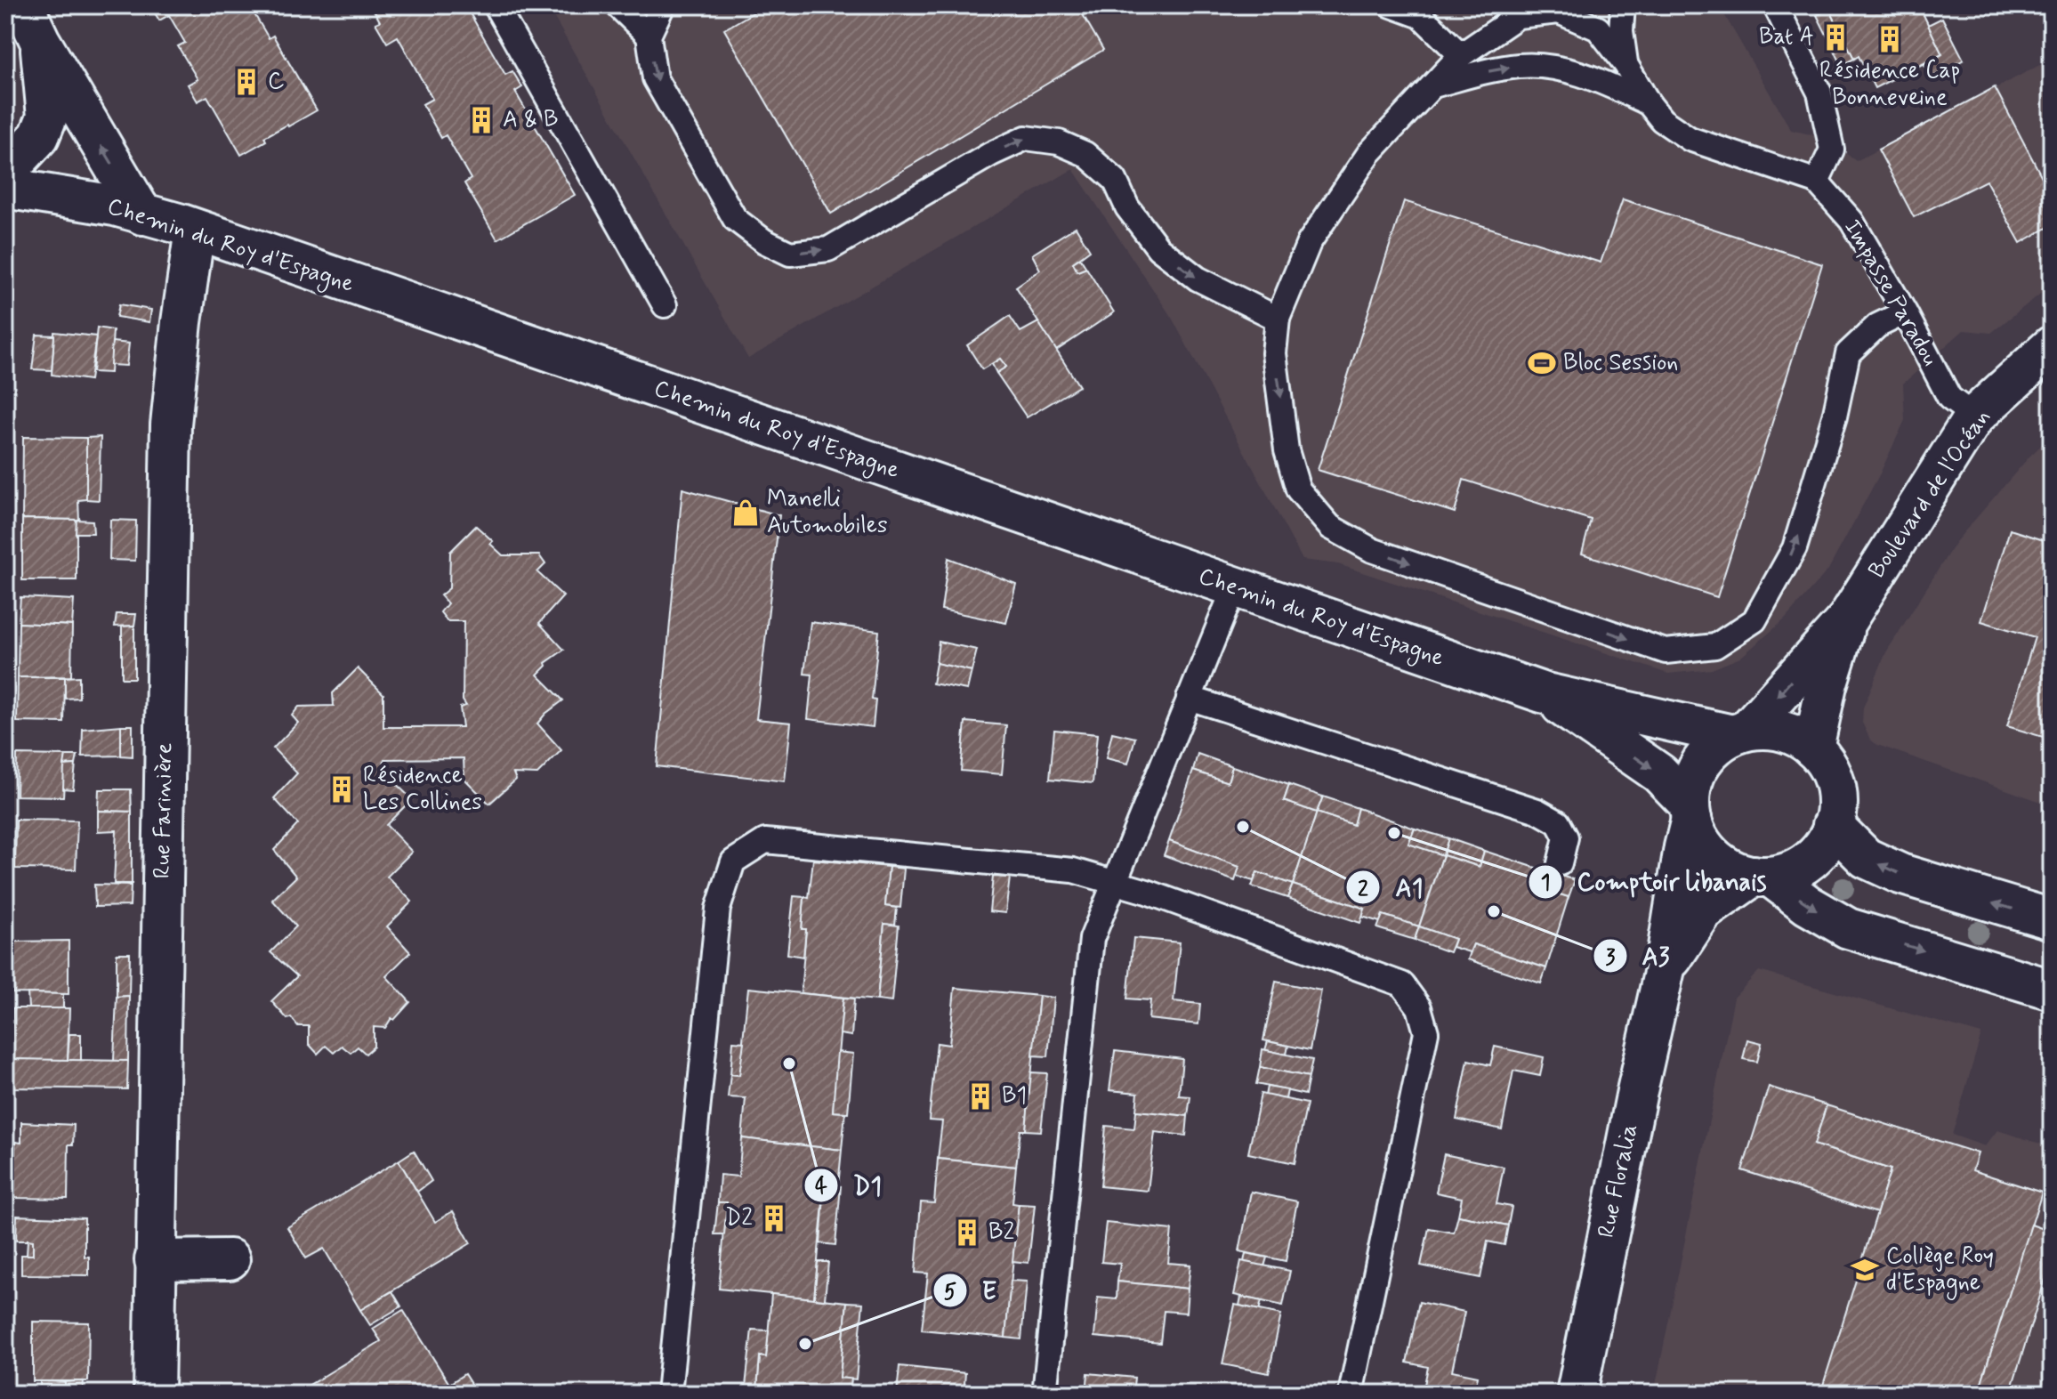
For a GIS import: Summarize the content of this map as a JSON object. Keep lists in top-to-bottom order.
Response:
{
  "streets": {
    "street": [
      "Chemin du Roy d'Espagne",
      "Boulevard de l'Océan",
      "Rue Farinière",
      "Rue Floralia"
    ],
    "lane": ["Impasse Paradou"]
  },
  "crossings": [
    ["Chemin du Roy d'Espagne", "Boulevard de l'Océan"],
    ["Chemin du Roy d'Espagne", "Rue Farinière"],
    ["Chemin du Roy d'Espagne", "Rue Floralia"],
    ["Impasse Paradou", "Boulevard de l'Océan"],
    ["Boulevard de l'Océan", "Rue Floralia"]
  ],
  "places": {
    "building": [
      "Bat A",
      "Résidence Cap Bonneveine",
      "C",
      "A & B",
      "Résidence Les Collines",
      "B1",
      "D2",
      "B2"
    ],
    "sports": ["Bloc Session"],
    "shop": ["Manelli Automobiles"],
    "other": [
      "A1",
      "Comptoir libanais",
      "A3",
      "D1",
      "E"
    ],
    "school or university": ["Collège Roy d'Espagne"]
  }
}
